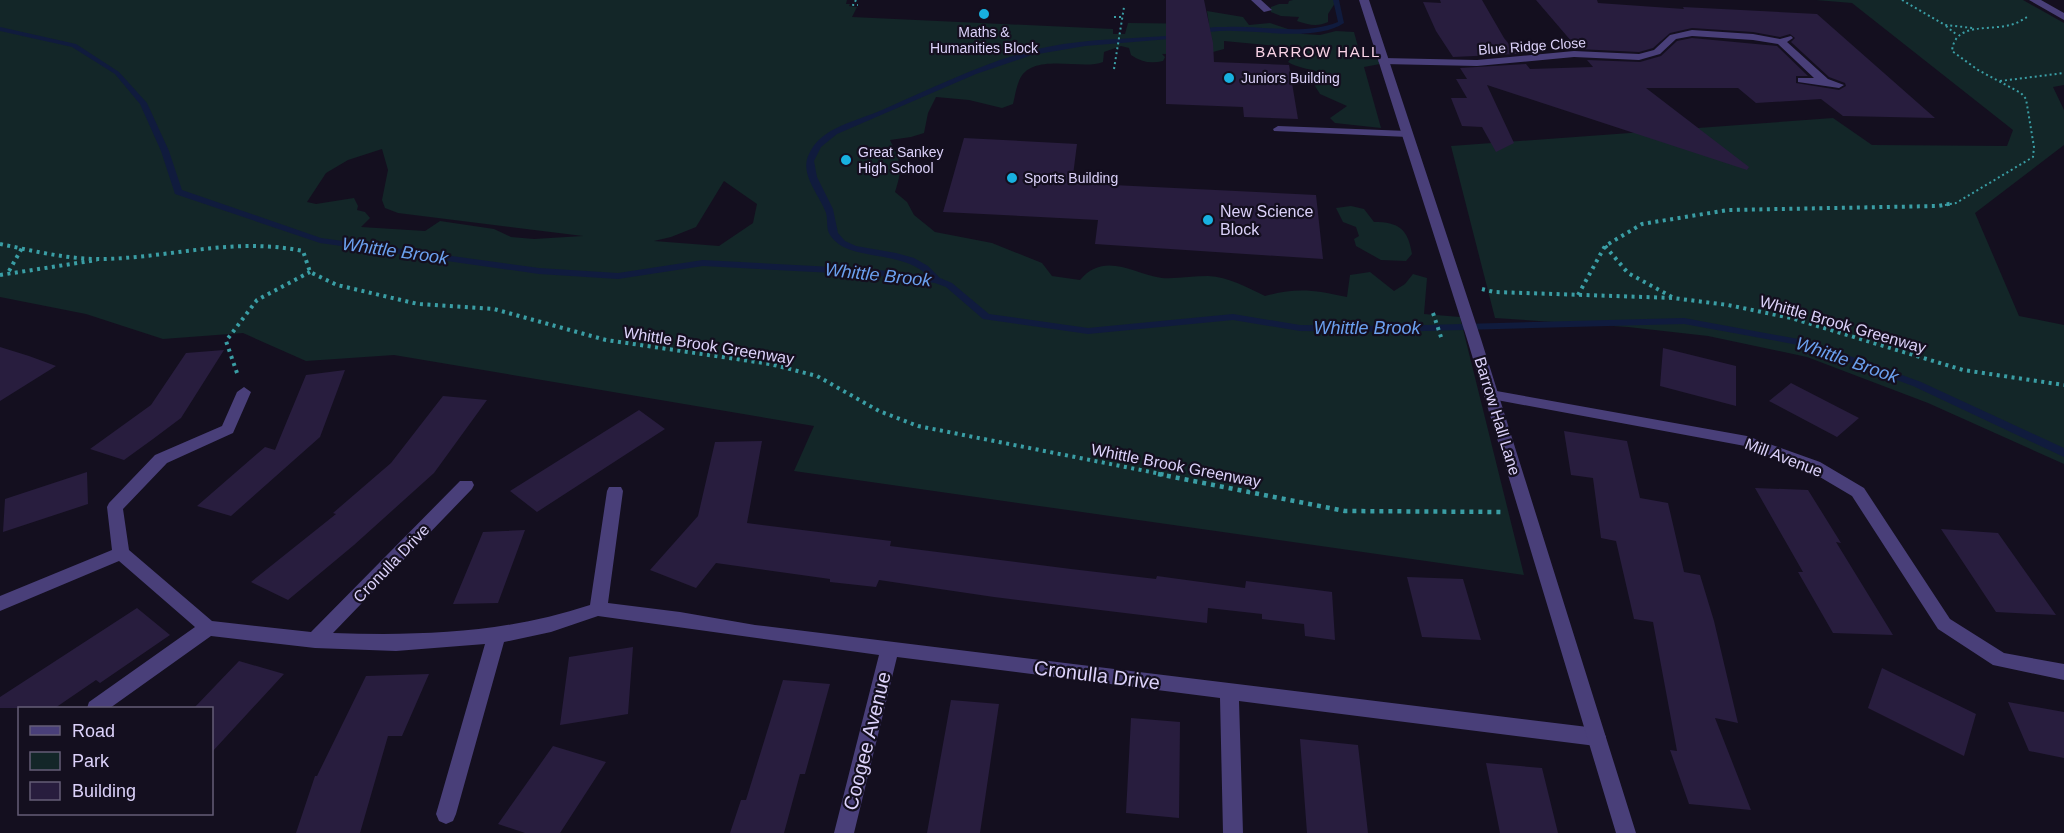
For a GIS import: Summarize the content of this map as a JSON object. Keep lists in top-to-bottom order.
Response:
{
  "streets": {
    "street": [
      "Blue Ridge Close",
      "Barrow Hall Lane",
      "Mill Avenue",
      "Cronulla Drive",
      "Coogee Avenue"
    ],
    "path": ["Whittle Brook Greenway"]
  },
  "crossings": [
    ["Blue Ridge Close", "Barrow Hall Lane"],
    ["Whittle Brook Greenway", "Barrow Hall Lane"],
    ["Barrow Hall Lane", "Mill Avenue"],
    ["Barrow Hall Lane", "Cronulla Drive"],
    ["Cronulla Drive", "Coogee Avenue"]
  ],
  "districts": ["BARROW HALL"],
  "water": ["Whittle Brook"],
  "places": [
    "Maths & Humanities Block",
    "Juniors Building",
    "Great Sankey High School",
    "Sports Building",
    "New Science Block"
  ],
  "legend": ["Road", "Park", "Building"]
}
